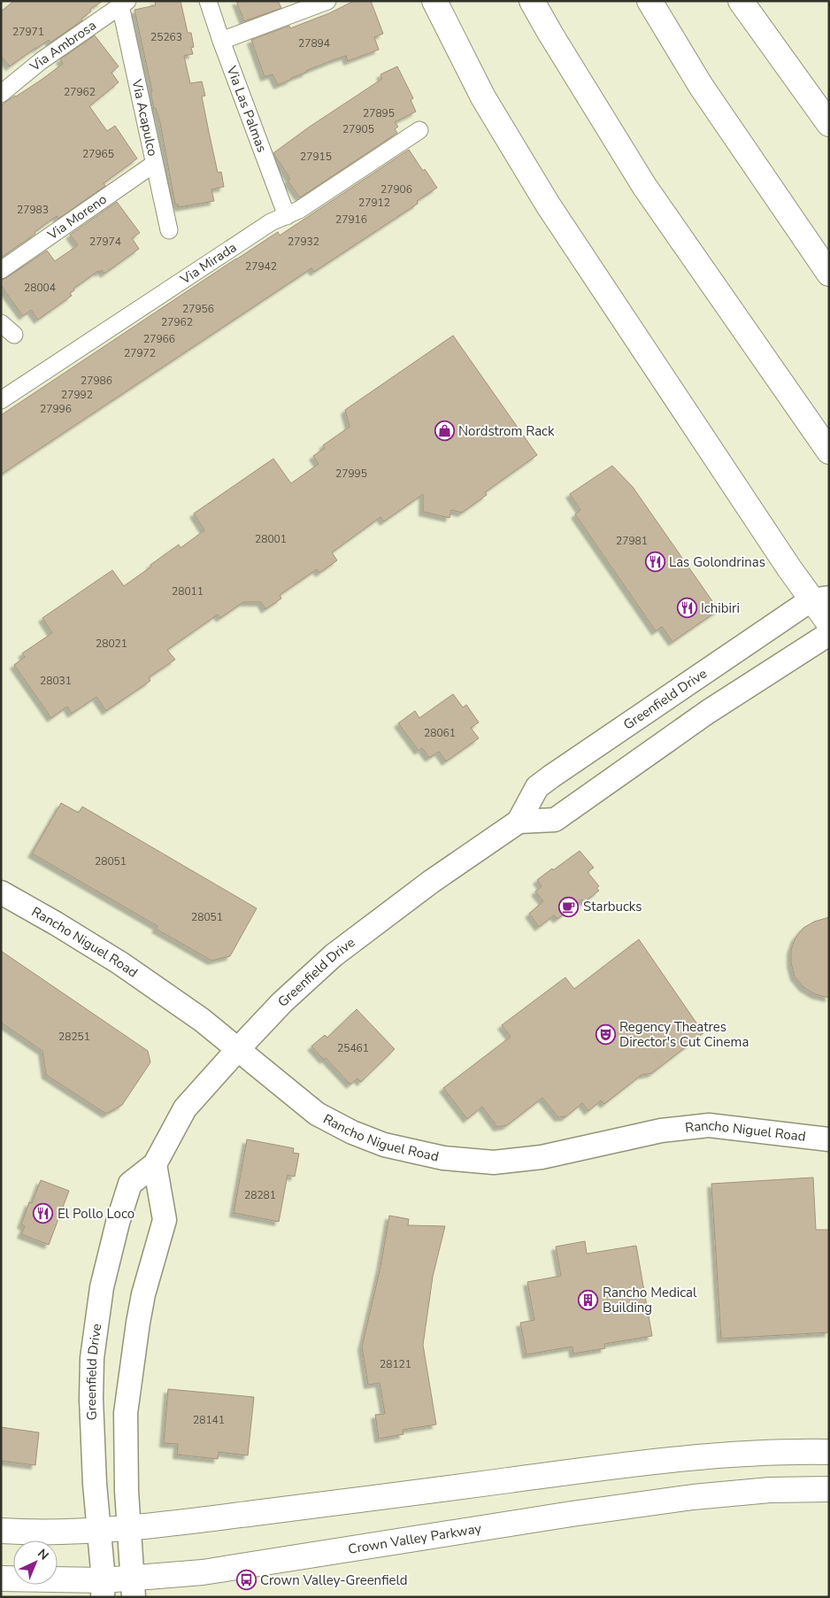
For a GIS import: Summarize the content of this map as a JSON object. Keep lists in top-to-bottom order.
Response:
{
  "streets": {
    "main road": ["Greenfield Drive", "Rancho Niguel Road", "Crown Valley Parkway"],
    "street": [
      "Via Ambrosa",
      "Via Las Palmas",
      "Via Acapulco",
      "Via Moreno",
      "Via Mirada"
    ]
  },
  "crossings": [
    ["Via Ambrosa", "Via Acapulco"],
    ["Via Las Palmas", "Via Mirada"],
    ["Via Acapulco", "Via Moreno"],
    ["Greenfield Drive", "Rancho Niguel Road"],
    ["Greenfield Drive", "Crown Valley Parkway"]
  ],
  "places": {
    "shop": ["Nordstrom Rack"],
    "restaurant": ["Las Golondrinas", "Ichibiri", "El Pollo Loco"],
    "cafe": ["Starbucks"],
    "theatre": ["Regency Theatres Director's Cut Cinema"],
    "building": ["Rancho Medical Building"],
    "bus stop": ["Crown Valley-Greenfield"]
  },
  "house_numbers": [
    "27971",
    "25263",
    "27894",
    "27962",
    "27895",
    "27905",
    "27965",
    "27915",
    "27906",
    "27912",
    "27983",
    "27916",
    "27974",
    "27932",
    "27942",
    "28004",
    "27956",
    "27962",
    "27966",
    "27972",
    "27986",
    "27992",
    "27996",
    "27995",
    "28001",
    "27981",
    "28011",
    "28021",
    "28031",
    "28061",
    "28051",
    "28051",
    "28251",
    "25461",
    "28281",
    "28121",
    "28141"
  ],
  "north": "top right"
}
